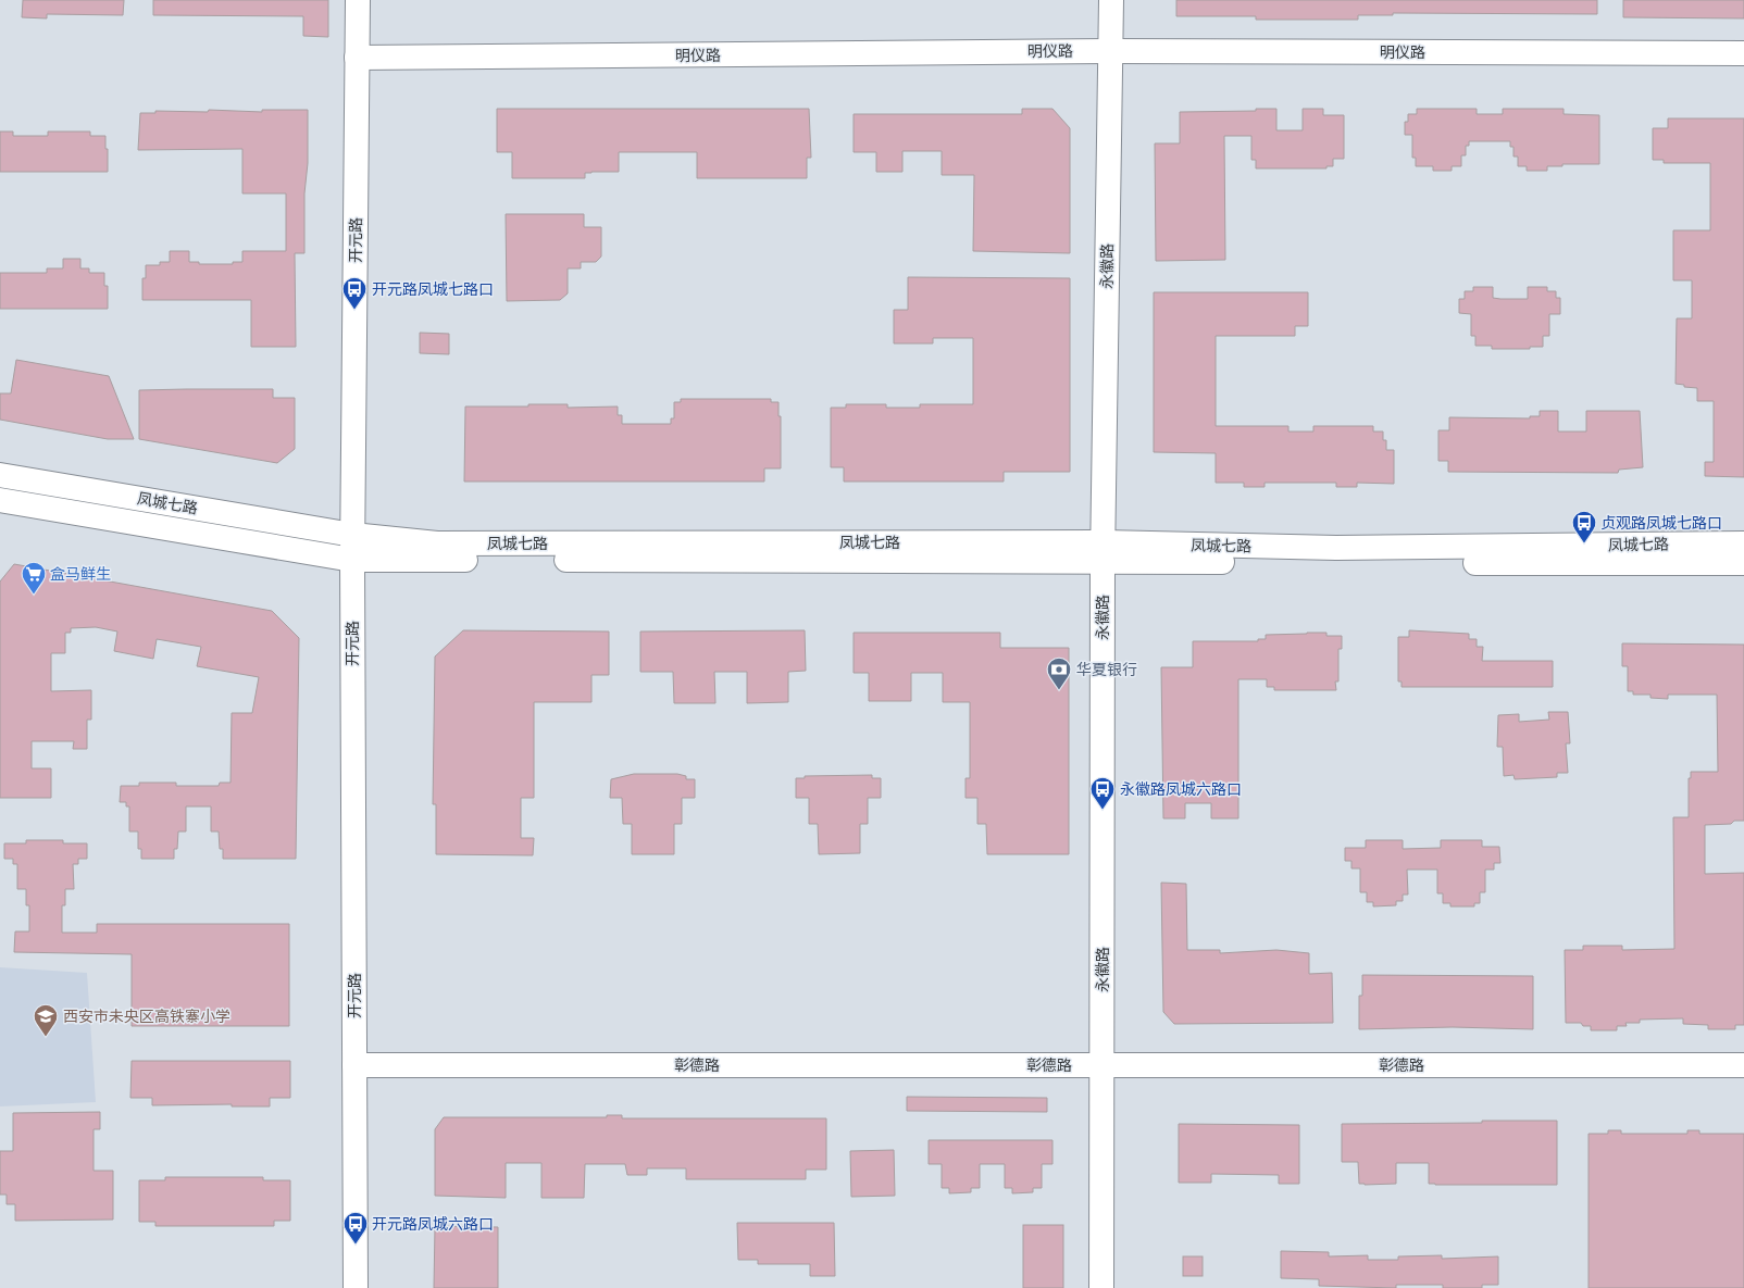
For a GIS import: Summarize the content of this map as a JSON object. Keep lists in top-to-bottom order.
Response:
{
  "streets": {
    "street": [
      "明仪路",
      "开元路",
      "永徽路",
      "凤城七路",
      "彰德路"
    ]
  },
  "crossings": [
    ["明仪路", "开元路"],
    ["明仪路", "永徽路"],
    ["开元路", "凤城七路"],
    ["开元路", "彰德路"],
    ["永徽路", "凤城七路"],
    ["永徽路", "彰德路"]
  ],
  "places": {
    "bus stop": [
      "开元路凤城七路口",
      "贞观路凤城七路口",
      "永徽路凤城六路口",
      "开元路凤城六路口"
    ],
    "supermarket": ["盒马鲜生"],
    "bank": ["华夏银行"],
    "school or university": ["西安市未央区高铁寨小学"]
  }
}
